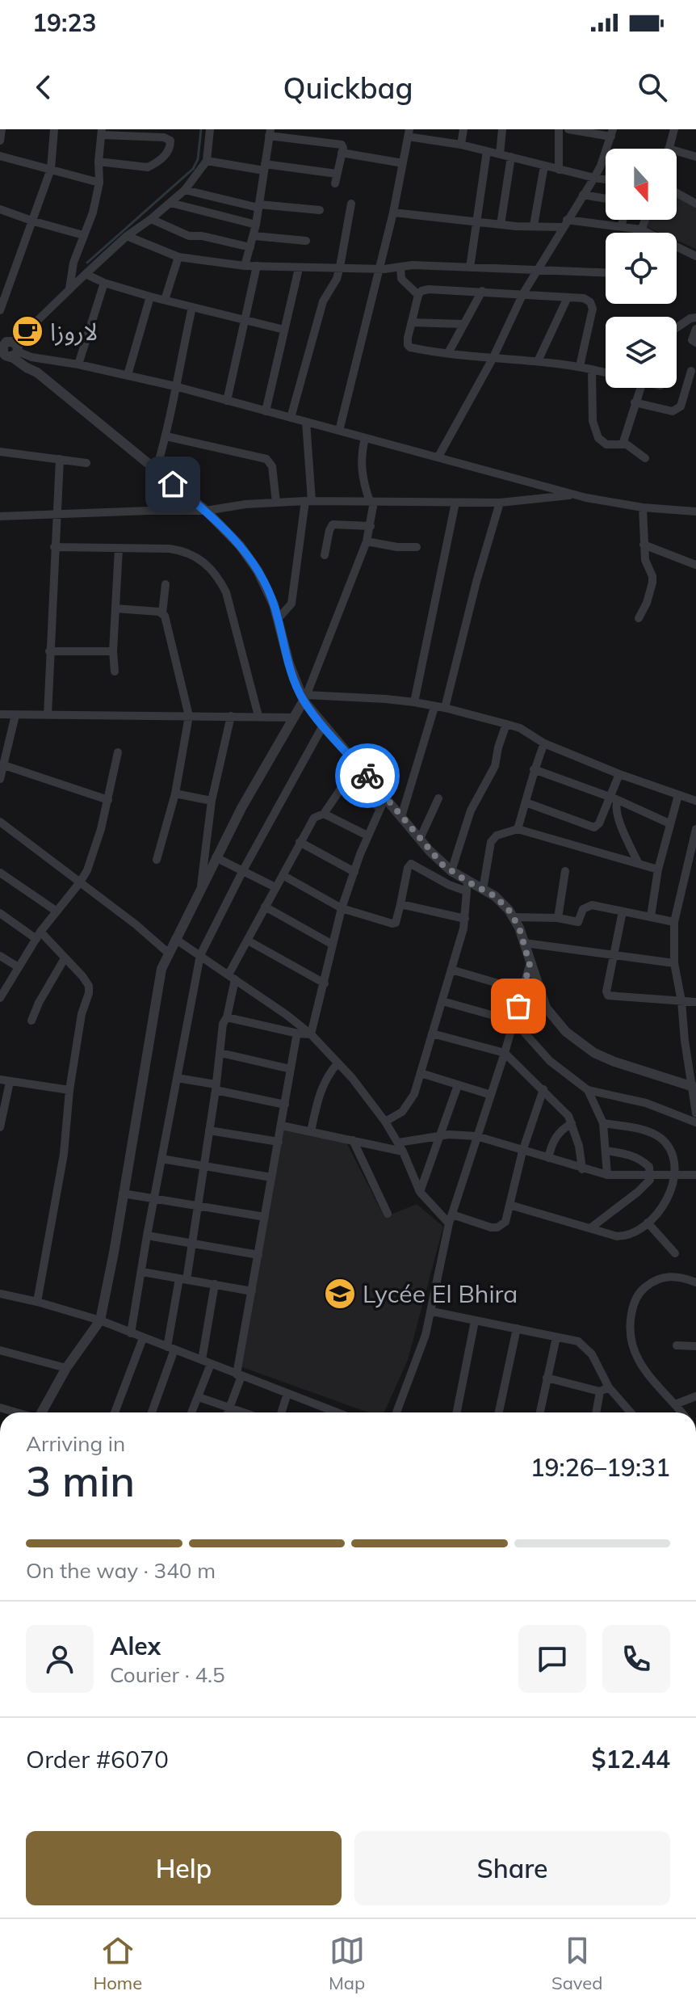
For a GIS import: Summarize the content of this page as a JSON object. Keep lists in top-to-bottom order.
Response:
{
  "places": {
    "cafe": ["لاروزا"],
    "school or university": ["Lycée El Bhira"]
  },
  "north": "bottom",
  "page": {
    "status": "19:23",
    "header": "Quickbag",
    "heading": ["3 min", "Arriving in", "19:26–19:31"],
    "panel": [
      "Alex",
      "Courier · 4.5",
      "Order #6070",
      "$12.44"
    ],
    "bar": "On the way · 340 m",
    "buttons": ["Help", "Share"],
    "tabs": ["Home", "Map", "Saved"]
  }
}
